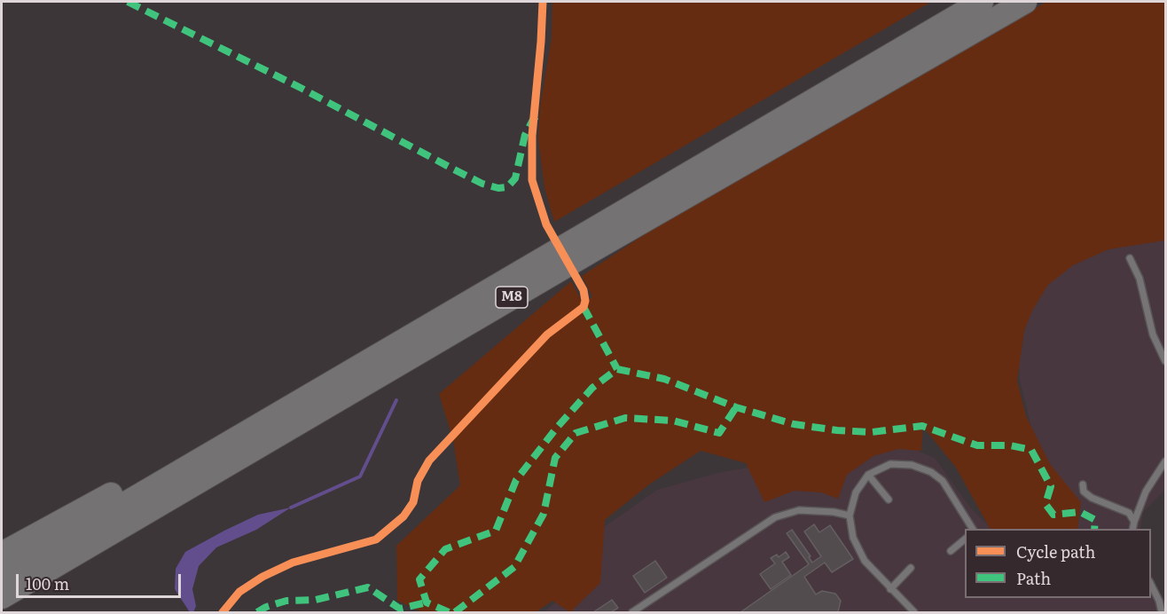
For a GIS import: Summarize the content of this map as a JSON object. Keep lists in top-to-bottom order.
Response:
{
  "streets": {
    "highway": ["M8"]
  },
  "legend": ["Cycle path", "Path"],
  "scale_bar": "100 m"
}
